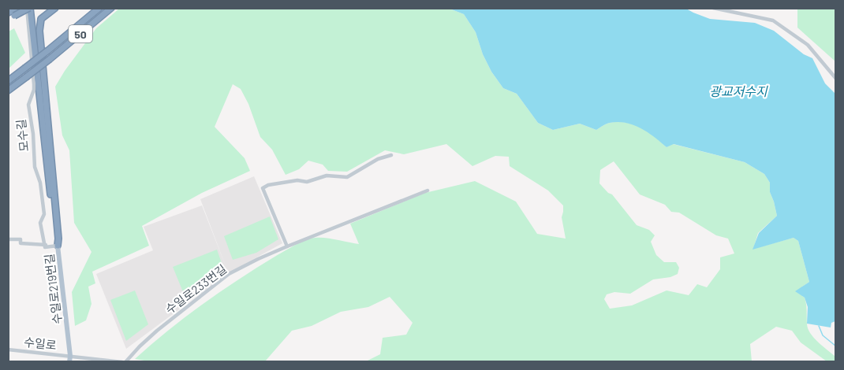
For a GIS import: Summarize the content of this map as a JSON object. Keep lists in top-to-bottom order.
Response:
{
  "streets": {
    "highway": ["50"],
    "main road": ["수일로219번길"],
    "street": ["모수길", "수일로233번길", "수일로"]
  },
  "crossings": [
    ["모수길", "수일로219번길"],
    ["수일로219번길", "수일로"],
    ["수일로233번길", "수일로"]
  ],
  "water": ["광교저수지"]
}
